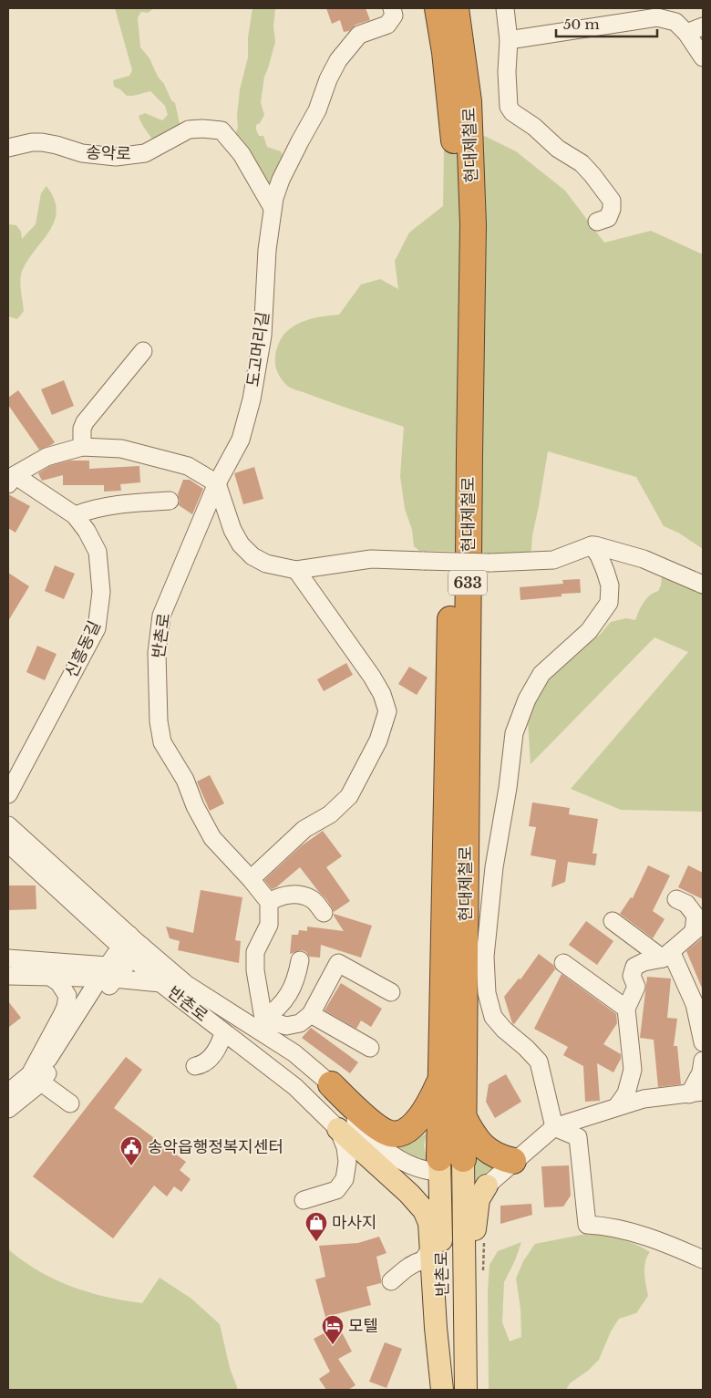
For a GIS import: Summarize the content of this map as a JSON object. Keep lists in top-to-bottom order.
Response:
{
  "streets": {
    "highway": ["현대제철로", "633"],
    "main road": ["반촌로"],
    "street": ["송악로", "도고머리길", "신흥동길"]
  },
  "crossings": [
    ["현대제철로", "반촌로"],
    ["송악로", "도고머리길"],
    ["도고머리길", "반촌로"]
  ],
  "places": {
    "public building": ["송악읍행정복지센터"],
    "shop": ["마사지"],
    "hotel": ["모텔"]
  },
  "scale_bar": "50 m"
}
